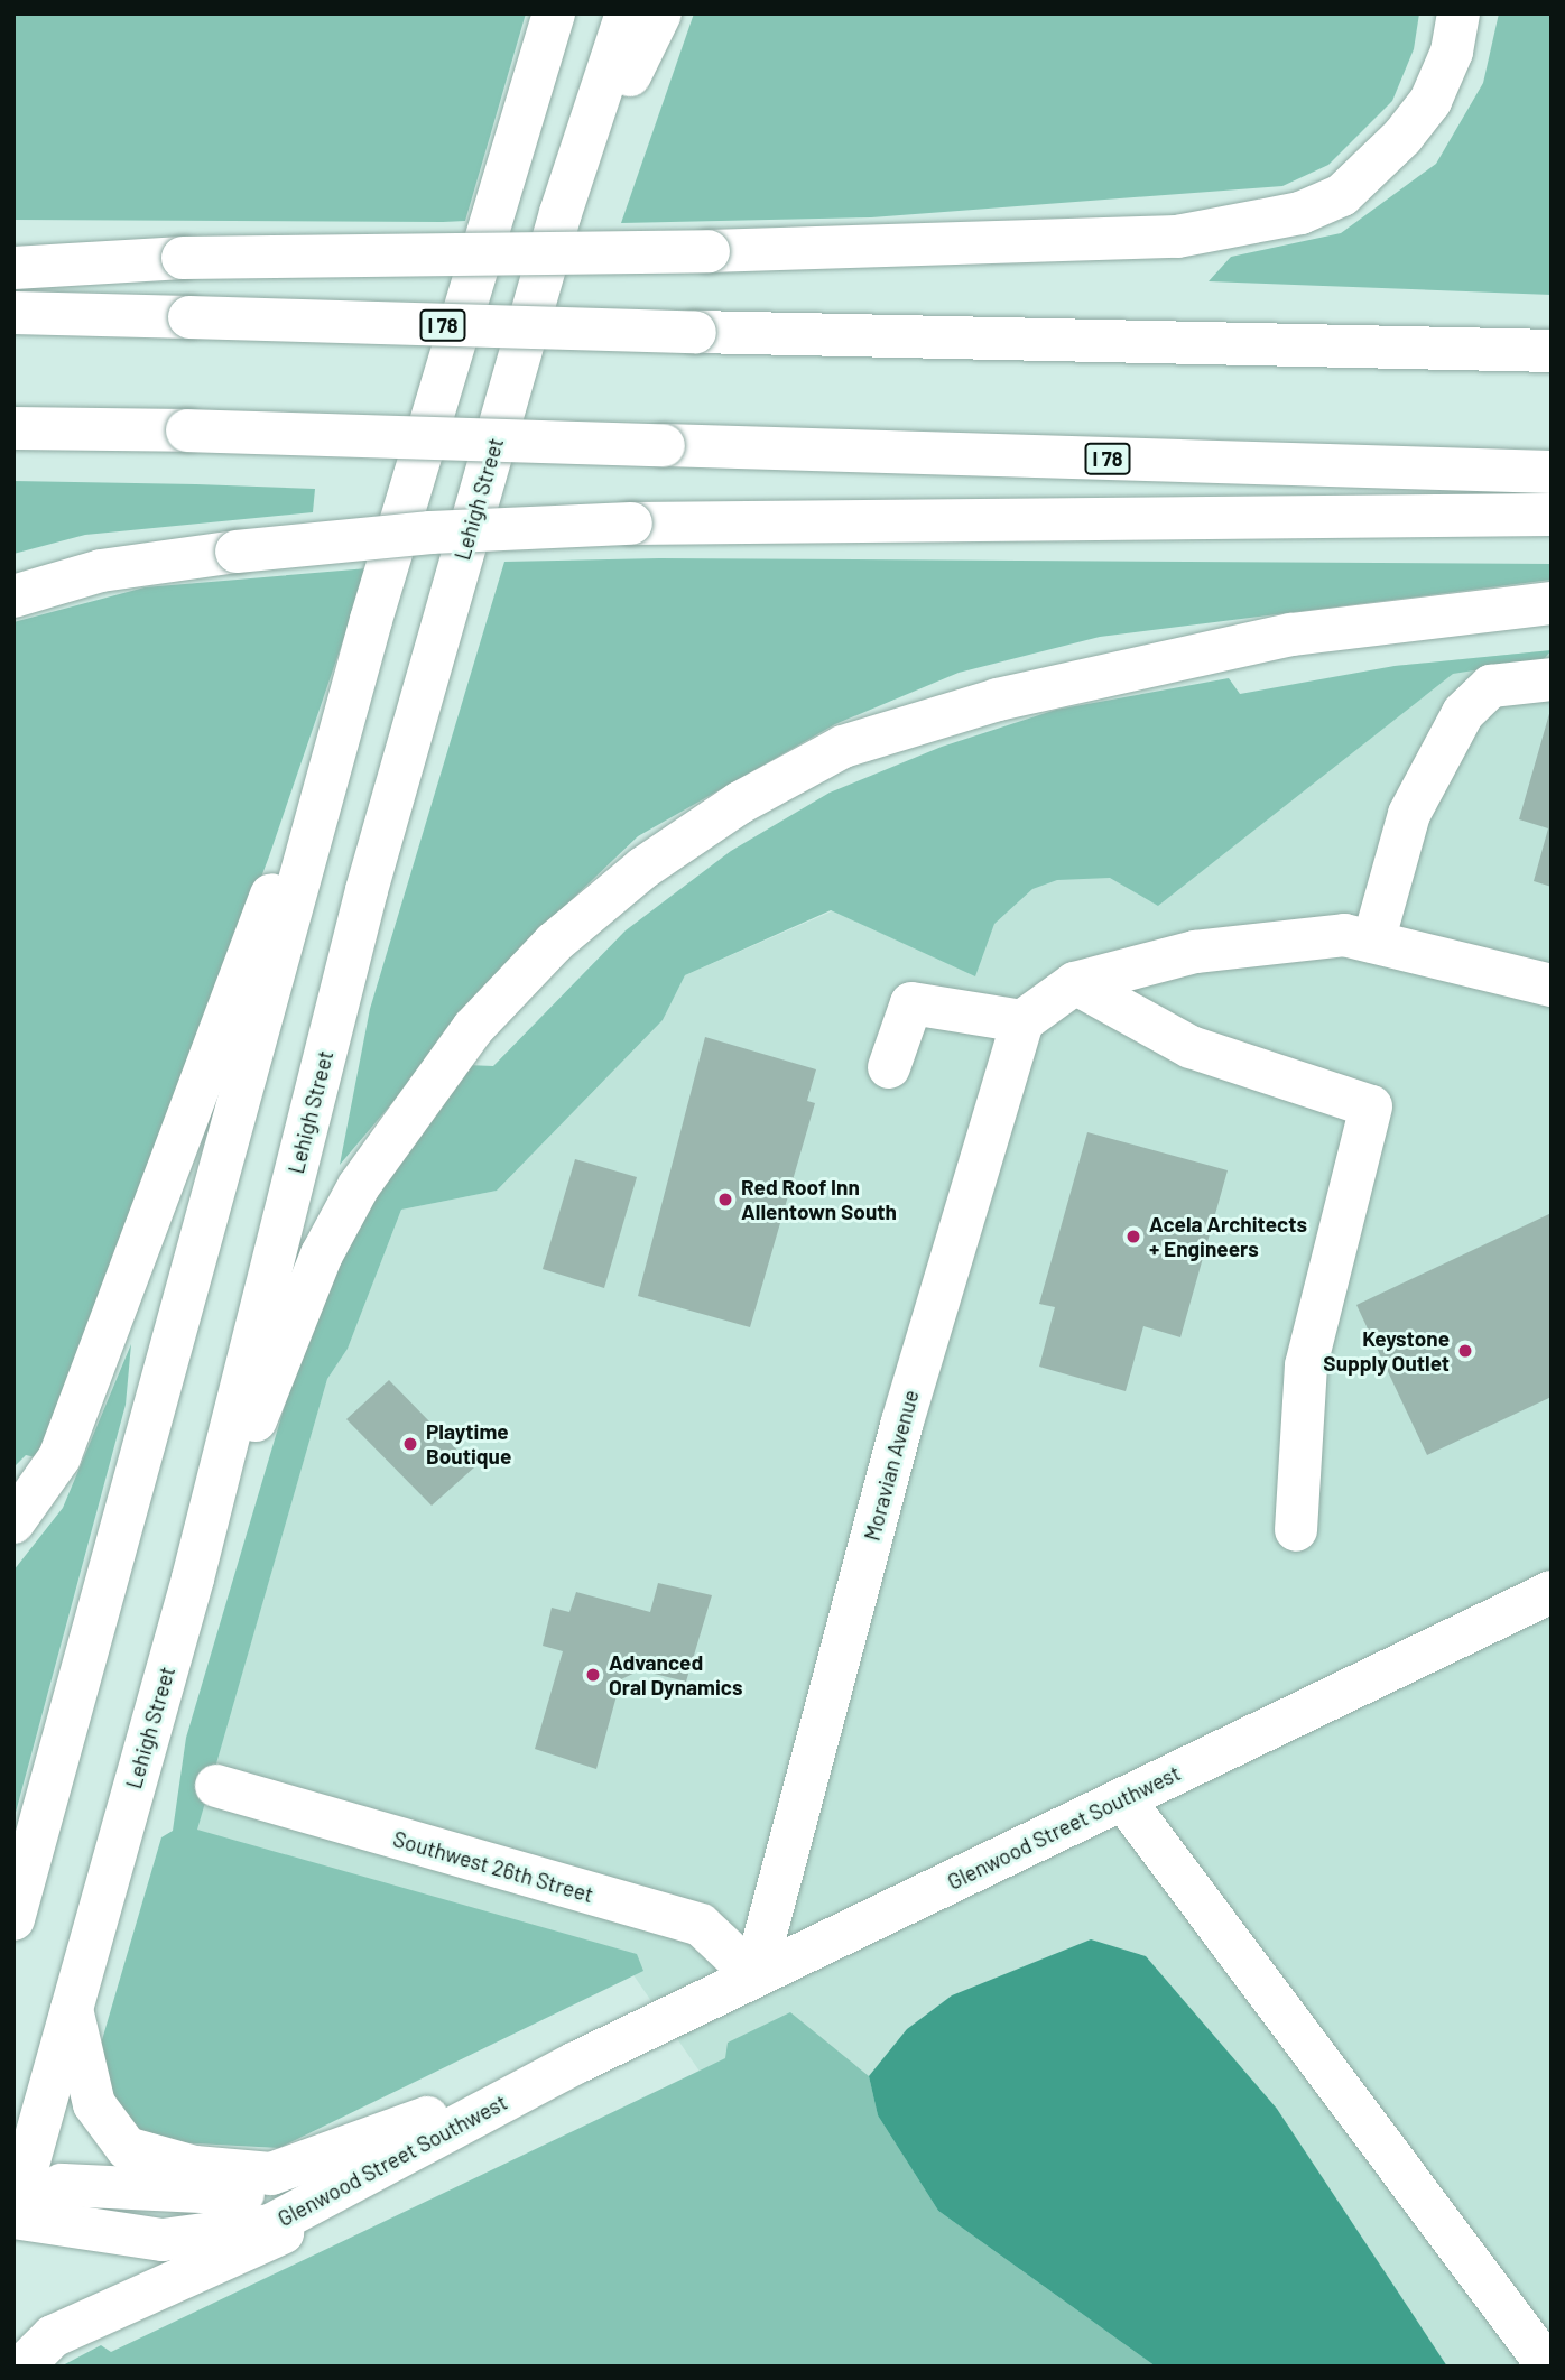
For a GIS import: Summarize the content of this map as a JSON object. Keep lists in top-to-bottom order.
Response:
{
  "streets": {
    "main road": [
      "I 78",
      "Lehigh Street",
      "Moravian Avenue",
      "Glenwood Street Southwest",
      "Southwest 26th Street"
    ]
  },
  "crossings": [
    ["Lehigh Street", "Glenwood Street Southwest"],
    ["Moravian Avenue", "Glenwood Street Southwest"],
    ["Moravian Avenue", "Southwest 26th Street"],
    ["Glenwood Street Southwest", "Southwest 26th Street"]
  ],
  "places": [
    "Red Roof Inn Allentown South",
    "Acela Architects + Engineers",
    "Keystone Supply Outlet",
    "Playtime Boutique",
    "Advanced Oral Dynamics"
  ]
}
